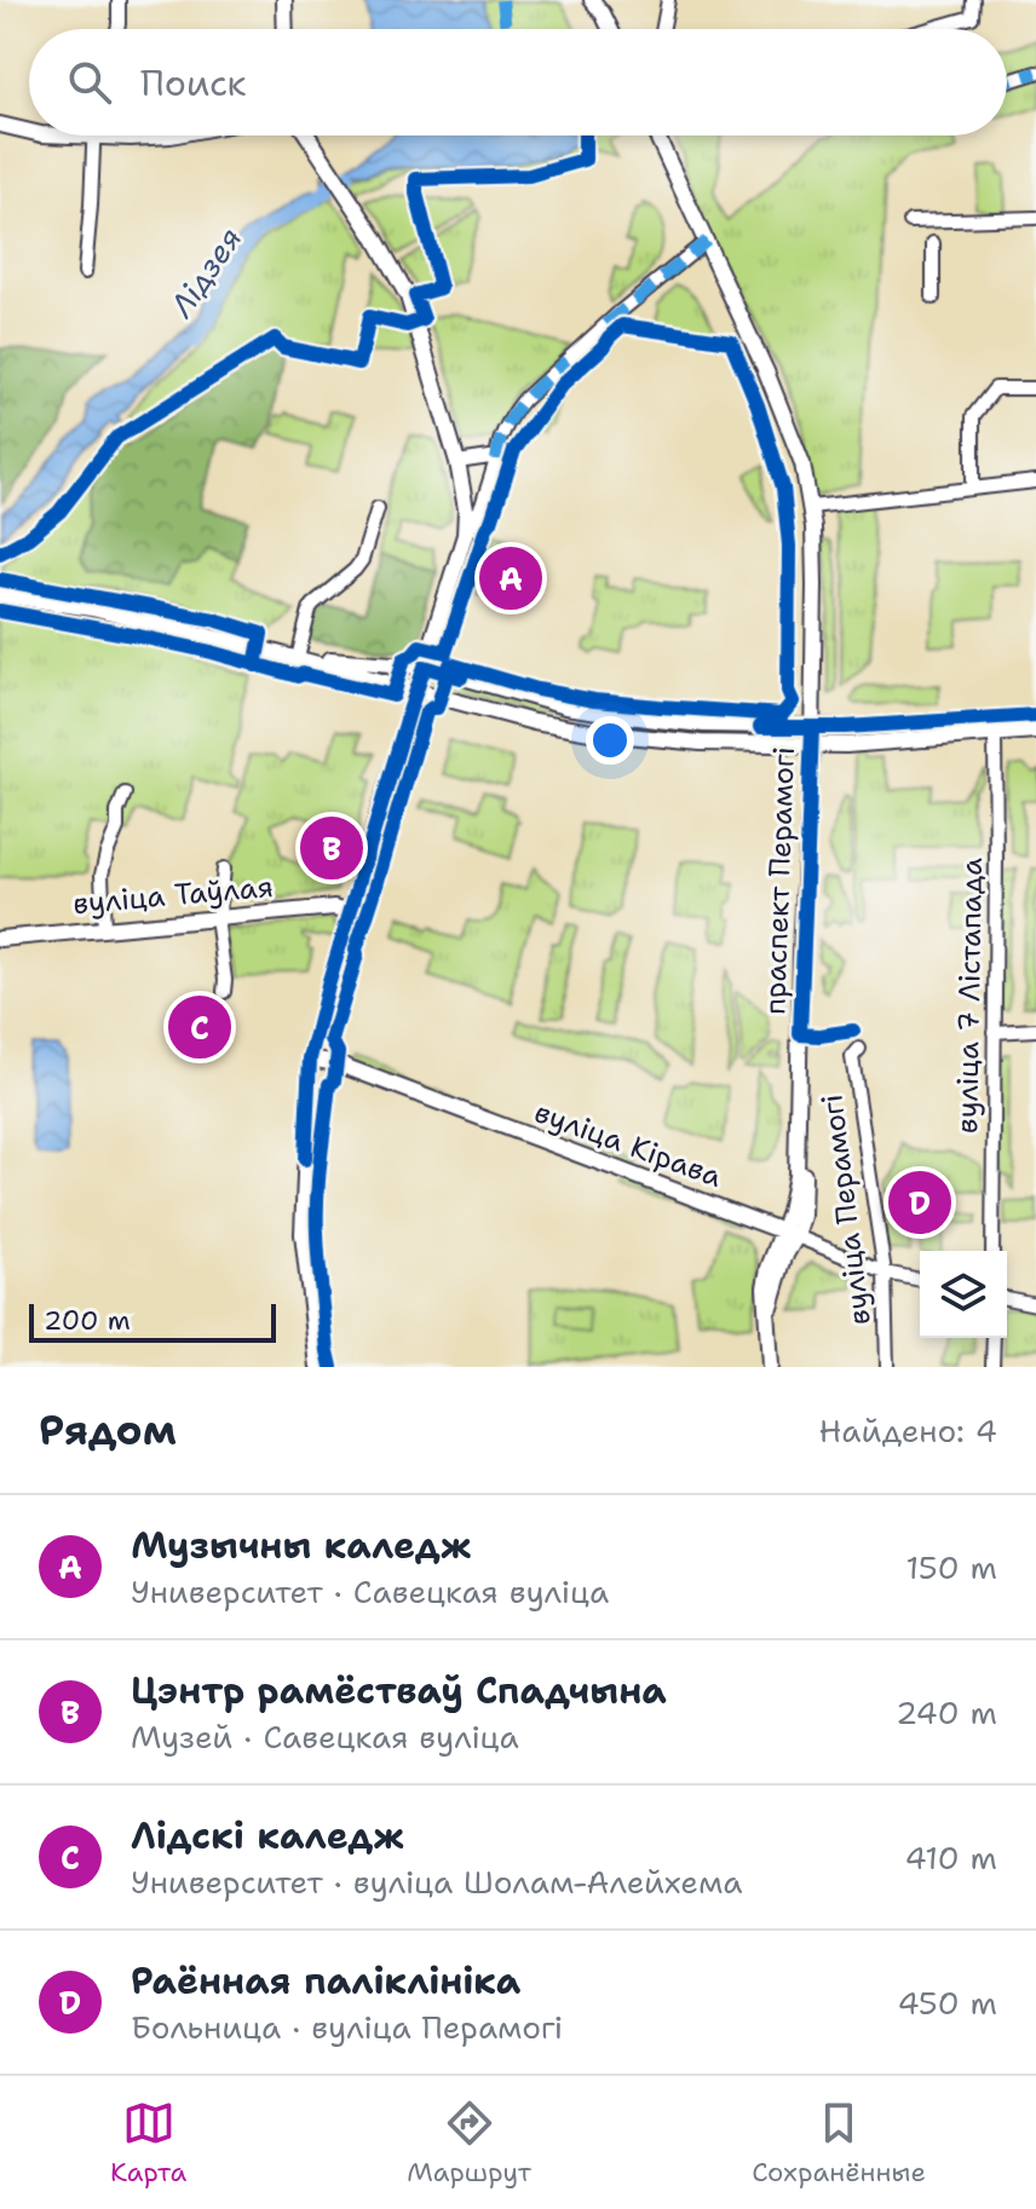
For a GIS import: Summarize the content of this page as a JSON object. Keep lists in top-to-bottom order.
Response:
{
  "streets": {
    "main road": ["праспект Перамогі", "вуліца Таўлая", "вуліца Кірава"],
    "street": ["вуліца 7 Лістапада", "вуліца Перамогі"]
  },
  "crossings": [
    ["праспект Перамогі", "вуліца Кірава"],
    ["вуліца Кірава", "вуліца Перамогі"]
  ],
  "water": ["Лідзея"],
  "scale_bar": "200 m",
  "page": {
    "search": "Поиск",
    "pins": [
      "A",
      "B",
      "C",
      "D"
    ],
    "scale": "200 m",
    "heading": ["Рядом", "Найдено: 4"],
    "list": [
      {
        "mark": "A",
        "name": "Музычны каледж",
        "note": "Университет · Савецкая вуліца",
        "value": "150 m"
      },
      {
        "mark": "B",
        "name": "Цэнтр рамёстваў Спадчына",
        "note": "Музей · Савецкая вуліца",
        "value": "240 m"
      },
      {
        "mark": "C",
        "name": "Лідскі каледж",
        "note": "Университет · вуліца Шолам-Алейхема",
        "value": "410 m"
      },
      {
        "mark": "D",
        "name": "Раённая паліклініка",
        "note": "Больница · вуліца Перамогі",
        "value": "450 m"
      }
    ],
    "nav": ["Карта", "Маршрут", "Сохранённые"]
  }
}
